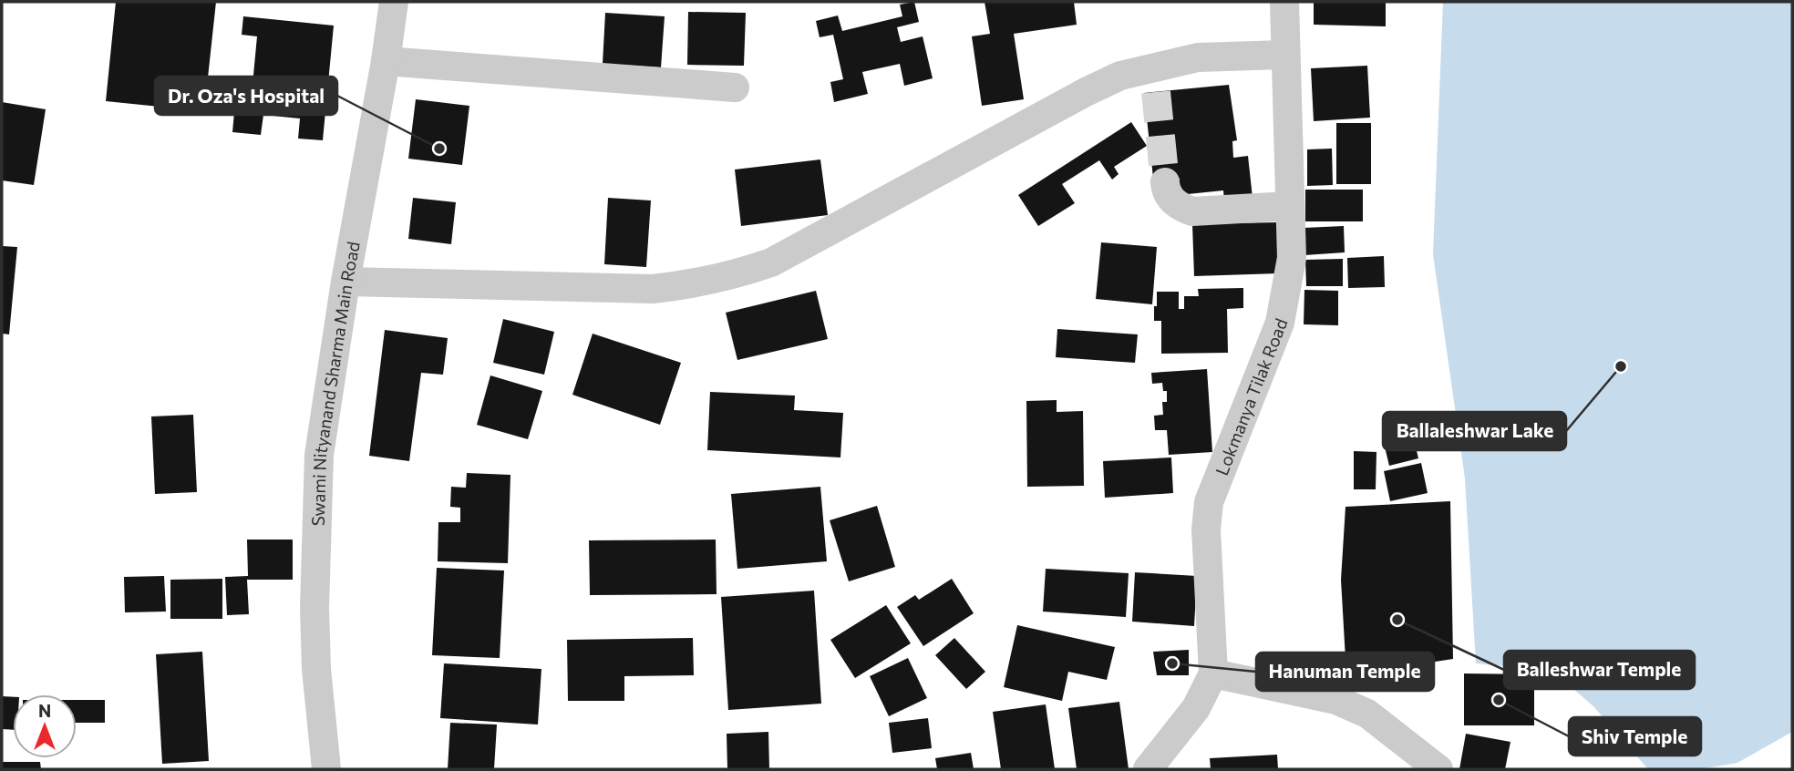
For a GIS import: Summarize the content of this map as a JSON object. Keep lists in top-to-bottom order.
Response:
{
  "streets": {
    "street": ["Swami Nityanand Sharma Main Road", "Lokmanya Tilak Road"]
  },
  "places": [
    "Dr. Oza's Hospital",
    "Ballaleshwar Lake",
    "Balleshwar Temple",
    "Hanuman Temple",
    "Shiv Temple"
  ],
  "north": "top"
}
